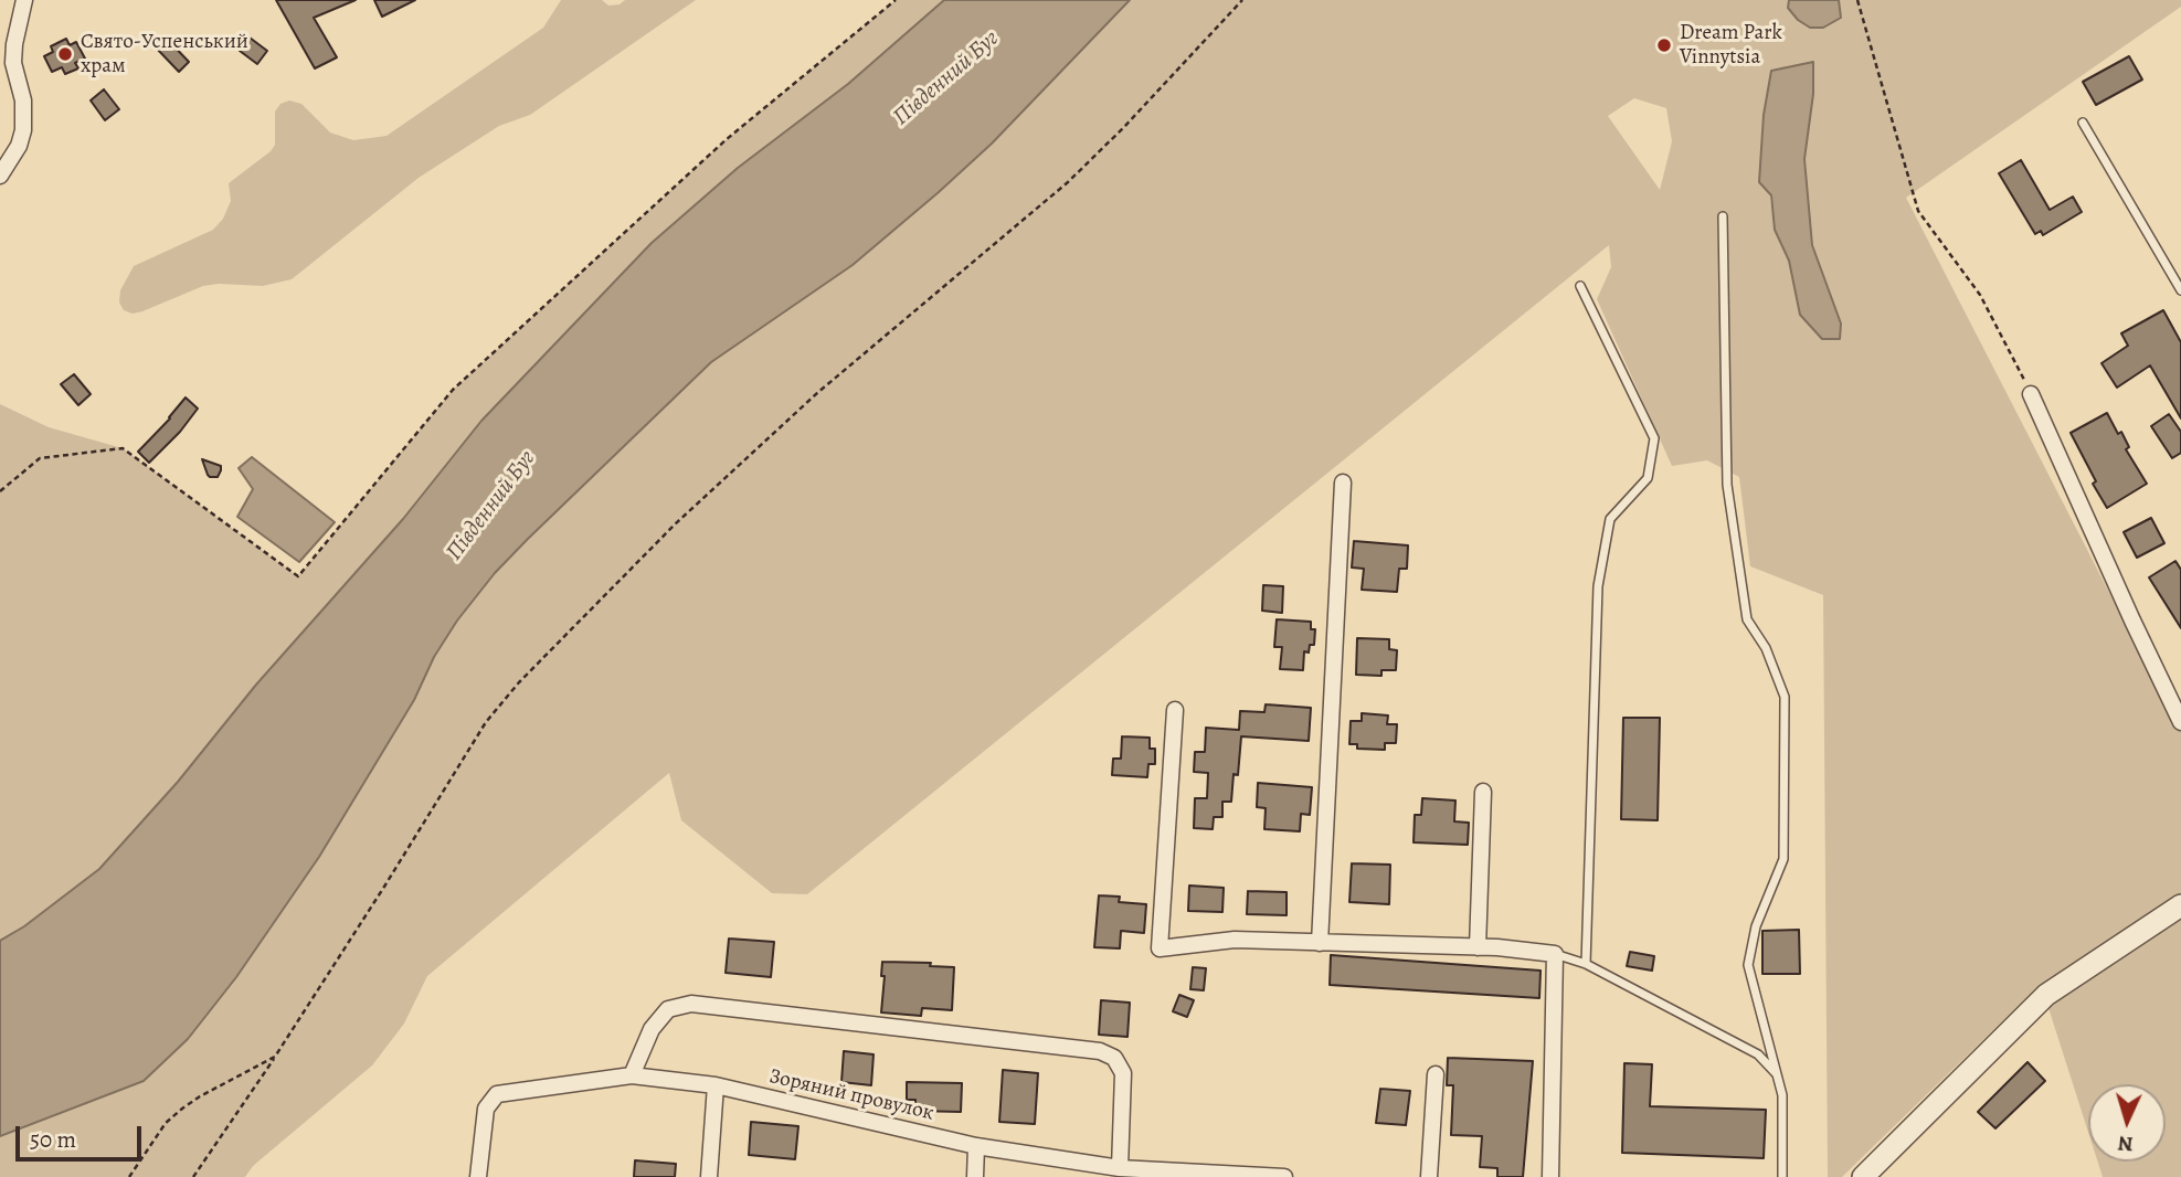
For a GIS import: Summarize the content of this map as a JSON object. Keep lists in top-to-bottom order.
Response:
{
  "streets": {
    "street": ["Зоряний провулок"]
  },
  "water": ["Південний Буг"],
  "places": ["Dream Park Vinnytsia", "Свято-Успенський храм"],
  "scale_bar": "50 m",
  "north": "bottom"
}
